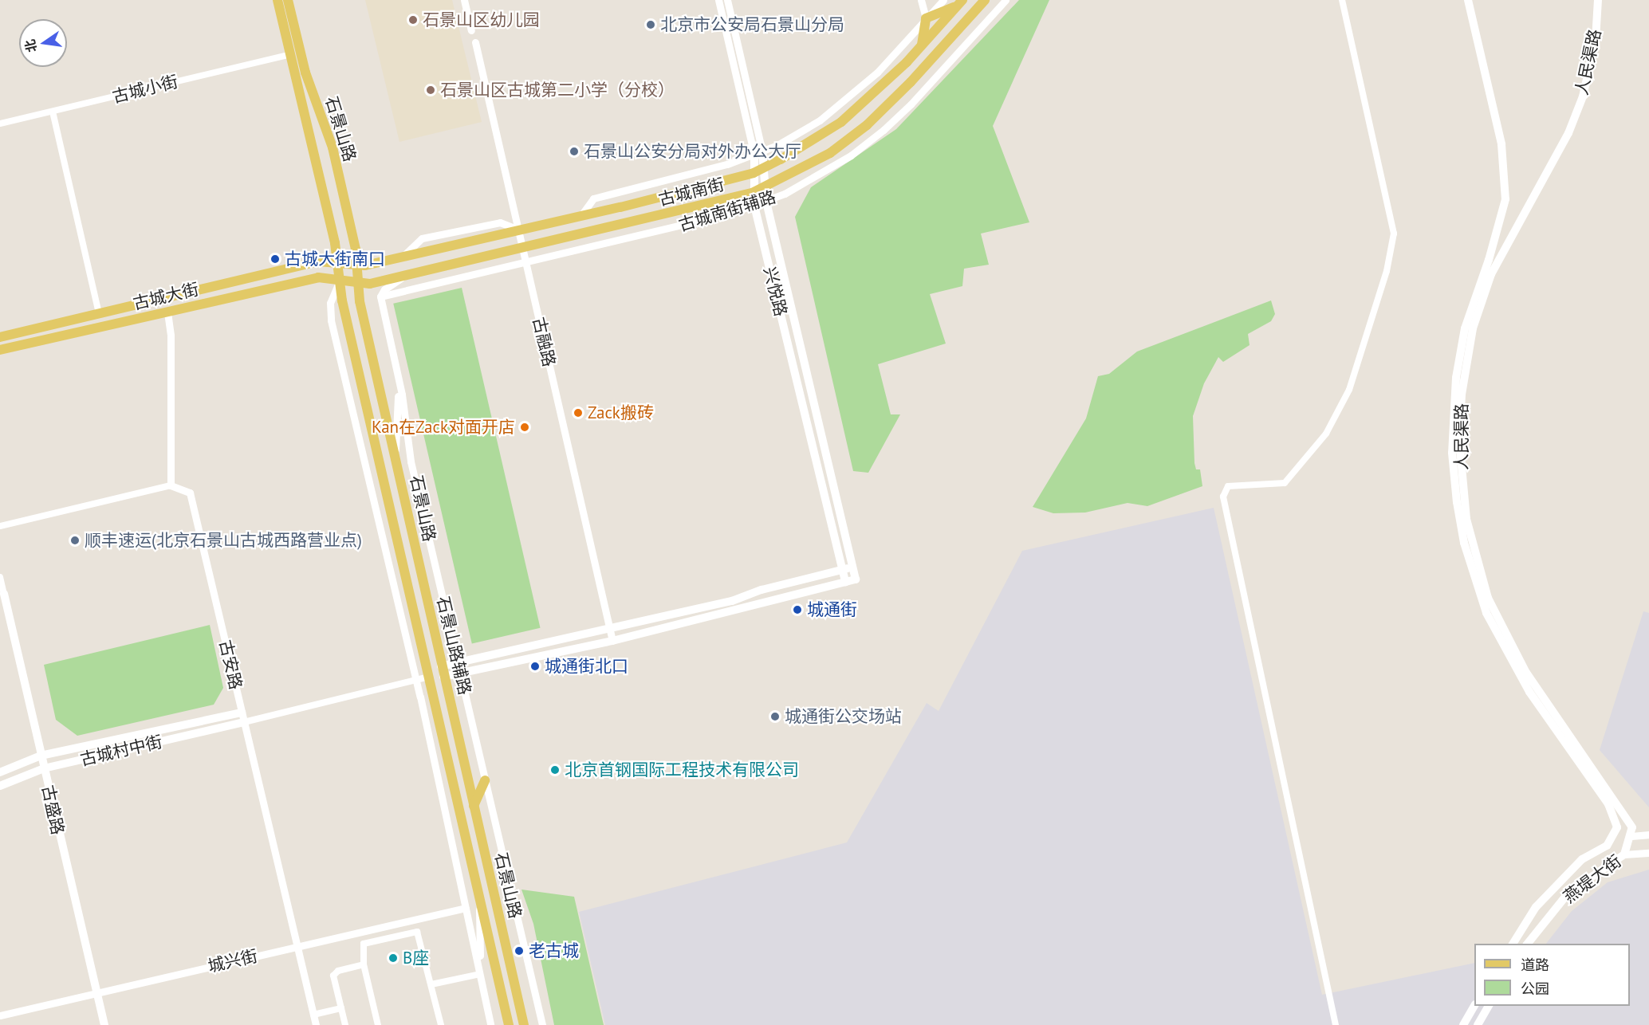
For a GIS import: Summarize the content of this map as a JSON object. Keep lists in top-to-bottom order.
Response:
{
  "streets": {
    "main road": [
      "人民渠路",
      "石景山路",
      "古城南街",
      "兴悦路",
      "古城大街",
      "古城村中街",
      "古盛路",
      "燕堤大街"
    ],
    "street": [
      "古城小街",
      "古城南街辅路",
      "古融路",
      "石景山路辅路",
      "古安路",
      "城兴街"
    ]
  },
  "crossings": [
    ["人民渠路", "燕堤大街"],
    ["古城小街", "石景山路"],
    ["石景山路", "古城南街"],
    ["石景山路", "古城大街"],
    ["古城南街", "兴悦路"],
    ["古城南街", "古城大街"],
    ["古城南街", "古融路"],
    ["古城南街辅路", "兴悦路"],
    ["古城南街辅路", "古融路"],
    ["古城南街辅路", "石景山路辅路"],
    ["古安路", "古城村中街"],
    ["古安路", "城兴街"],
    ["古城村中街", "古盛路"],
    ["古盛路", "城兴街"]
  ],
  "places": [
    "石景山区幼儿园",
    "北京市公安局石景山分局",
    "石景山区古城第二小学（分校）",
    "石景山公安分局对外办公大厅",
    "古城大街南口",
    "Zack搬砖",
    "Kan在Zack对面开店",
    "顺丰速运(北京石景山古城西路营业点)",
    "城通街",
    "城通街北口",
    "城通街公交场站",
    "北京首钢国际工程技术有限公司",
    "老古城",
    "B座"
  ],
  "legend": ["道路", "公园"],
  "north": "left"
}
